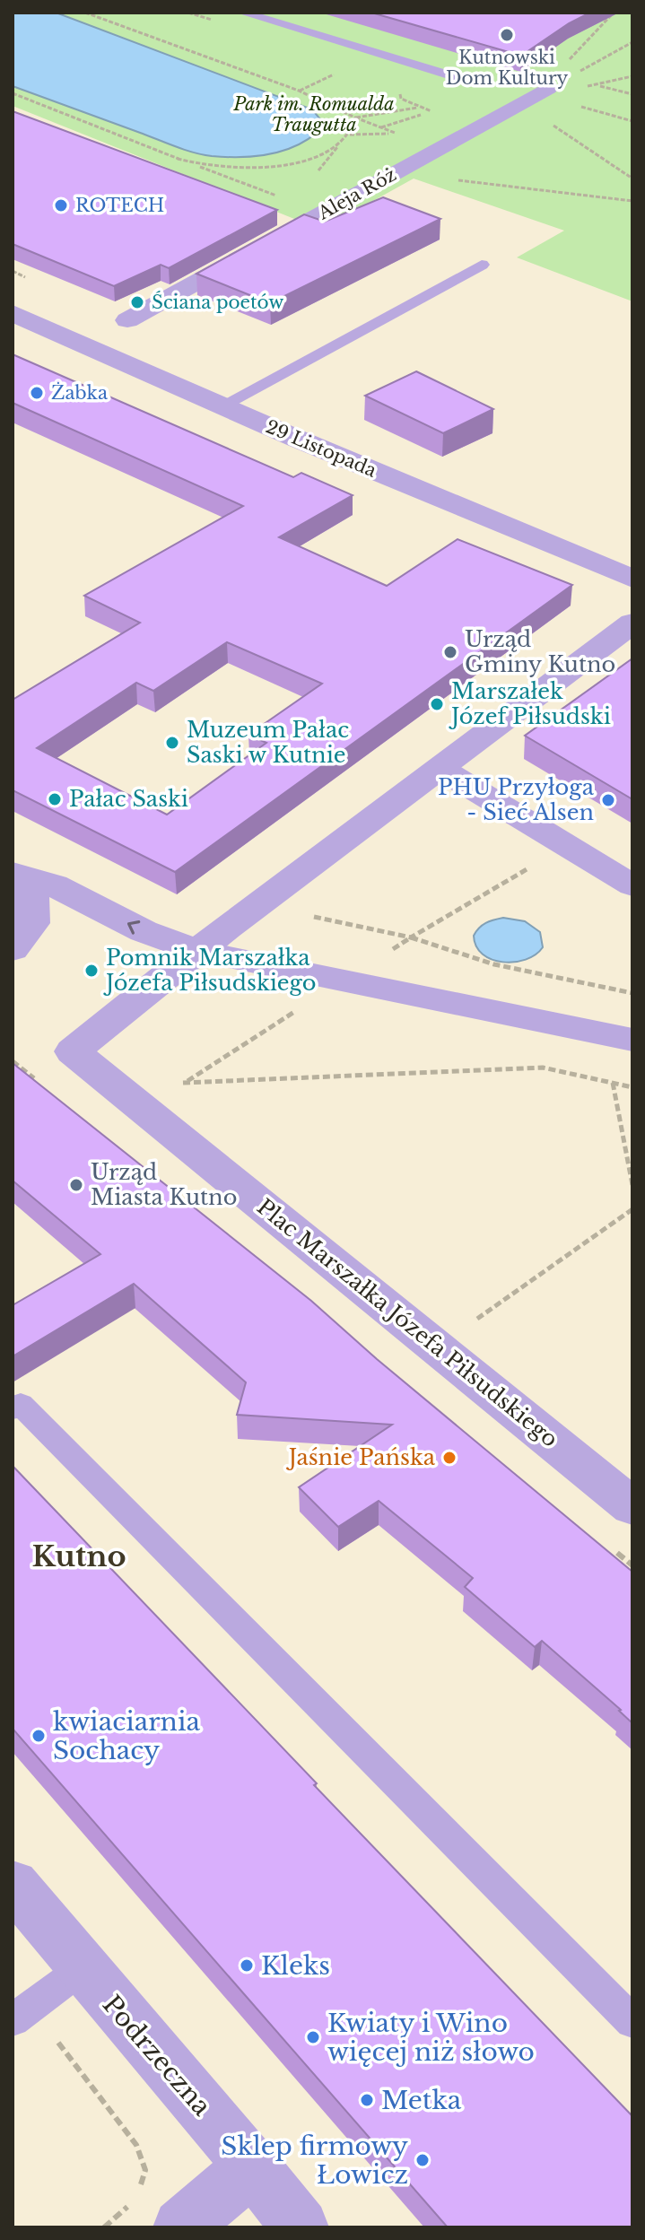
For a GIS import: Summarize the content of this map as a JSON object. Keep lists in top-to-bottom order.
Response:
{
  "streets": {
    "street": [
      "Aleja Róż",
      "29 Listopada",
      "Plac Marszałka Józefa Piłsudskiego",
      "Podrzeczna"
    ]
  },
  "districts": ["Kutno"],
  "parks": ["Park im. Romualda Traugutta"],
  "places": [
    "Kutnowski Dom Kultury",
    "ROTECH",
    "Ściana poetów",
    "Żabka",
    "Urząd Gminy Kutno",
    "Marszałek Józef Piłsudski",
    "Muzeum Pałac Saski w Kutnie",
    "Pałac Saski",
    "PHU Przyłoga - Sieć Alsen",
    "Pomnik Marszałka Józefa Piłsudskiego",
    "Urząd Miasta Kutno",
    "Jaśnie Pańska",
    "kwiaciarnia Sochacy",
    "Kleks",
    "Kwiaty i Wino więcej niż słowo",
    "Metka",
    "Sklep firmowy Łowicz"
  ]
}
